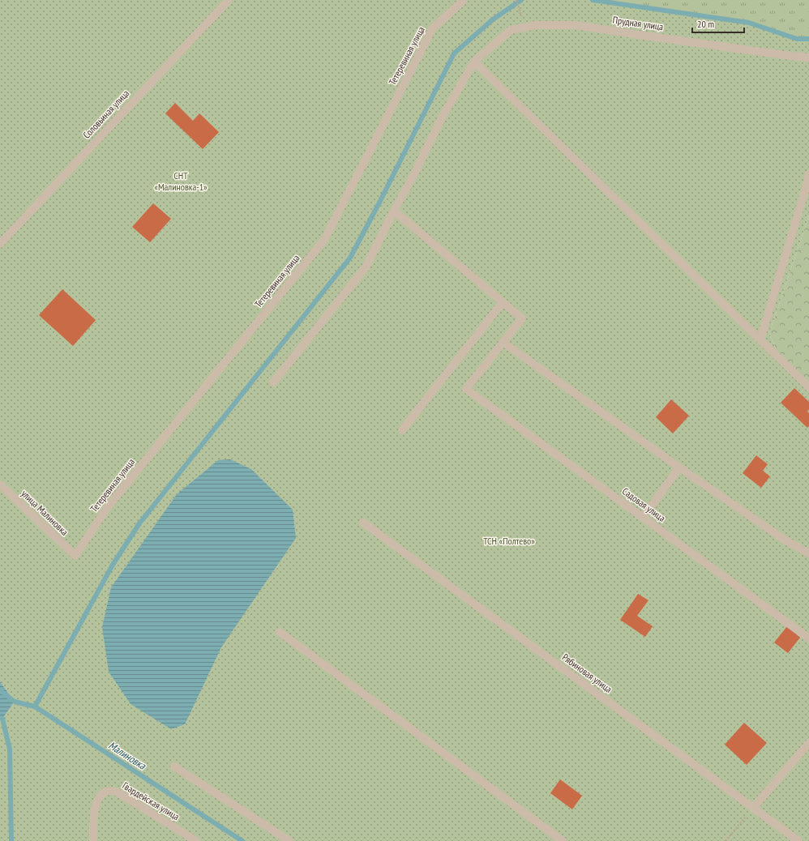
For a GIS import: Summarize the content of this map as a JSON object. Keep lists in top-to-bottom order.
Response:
{
  "streets": {
    "street": [
      "Прудная улица",
      "Тетеревиная улица",
      "Соловьиная улица",
      "Садовая улица",
      "улица Малиновка",
      "Рябиновая улица",
      "Гвардейская улица"
    ]
  },
  "crossings": [
    ["Тетеревиная улица", "улица Малиновка"]
  ],
  "water": ["Малиновка"],
  "parks": ["СНТ «Малиновка-1»", "ТСН «Полтево»"],
  "scale_bar": "20 m"
}
